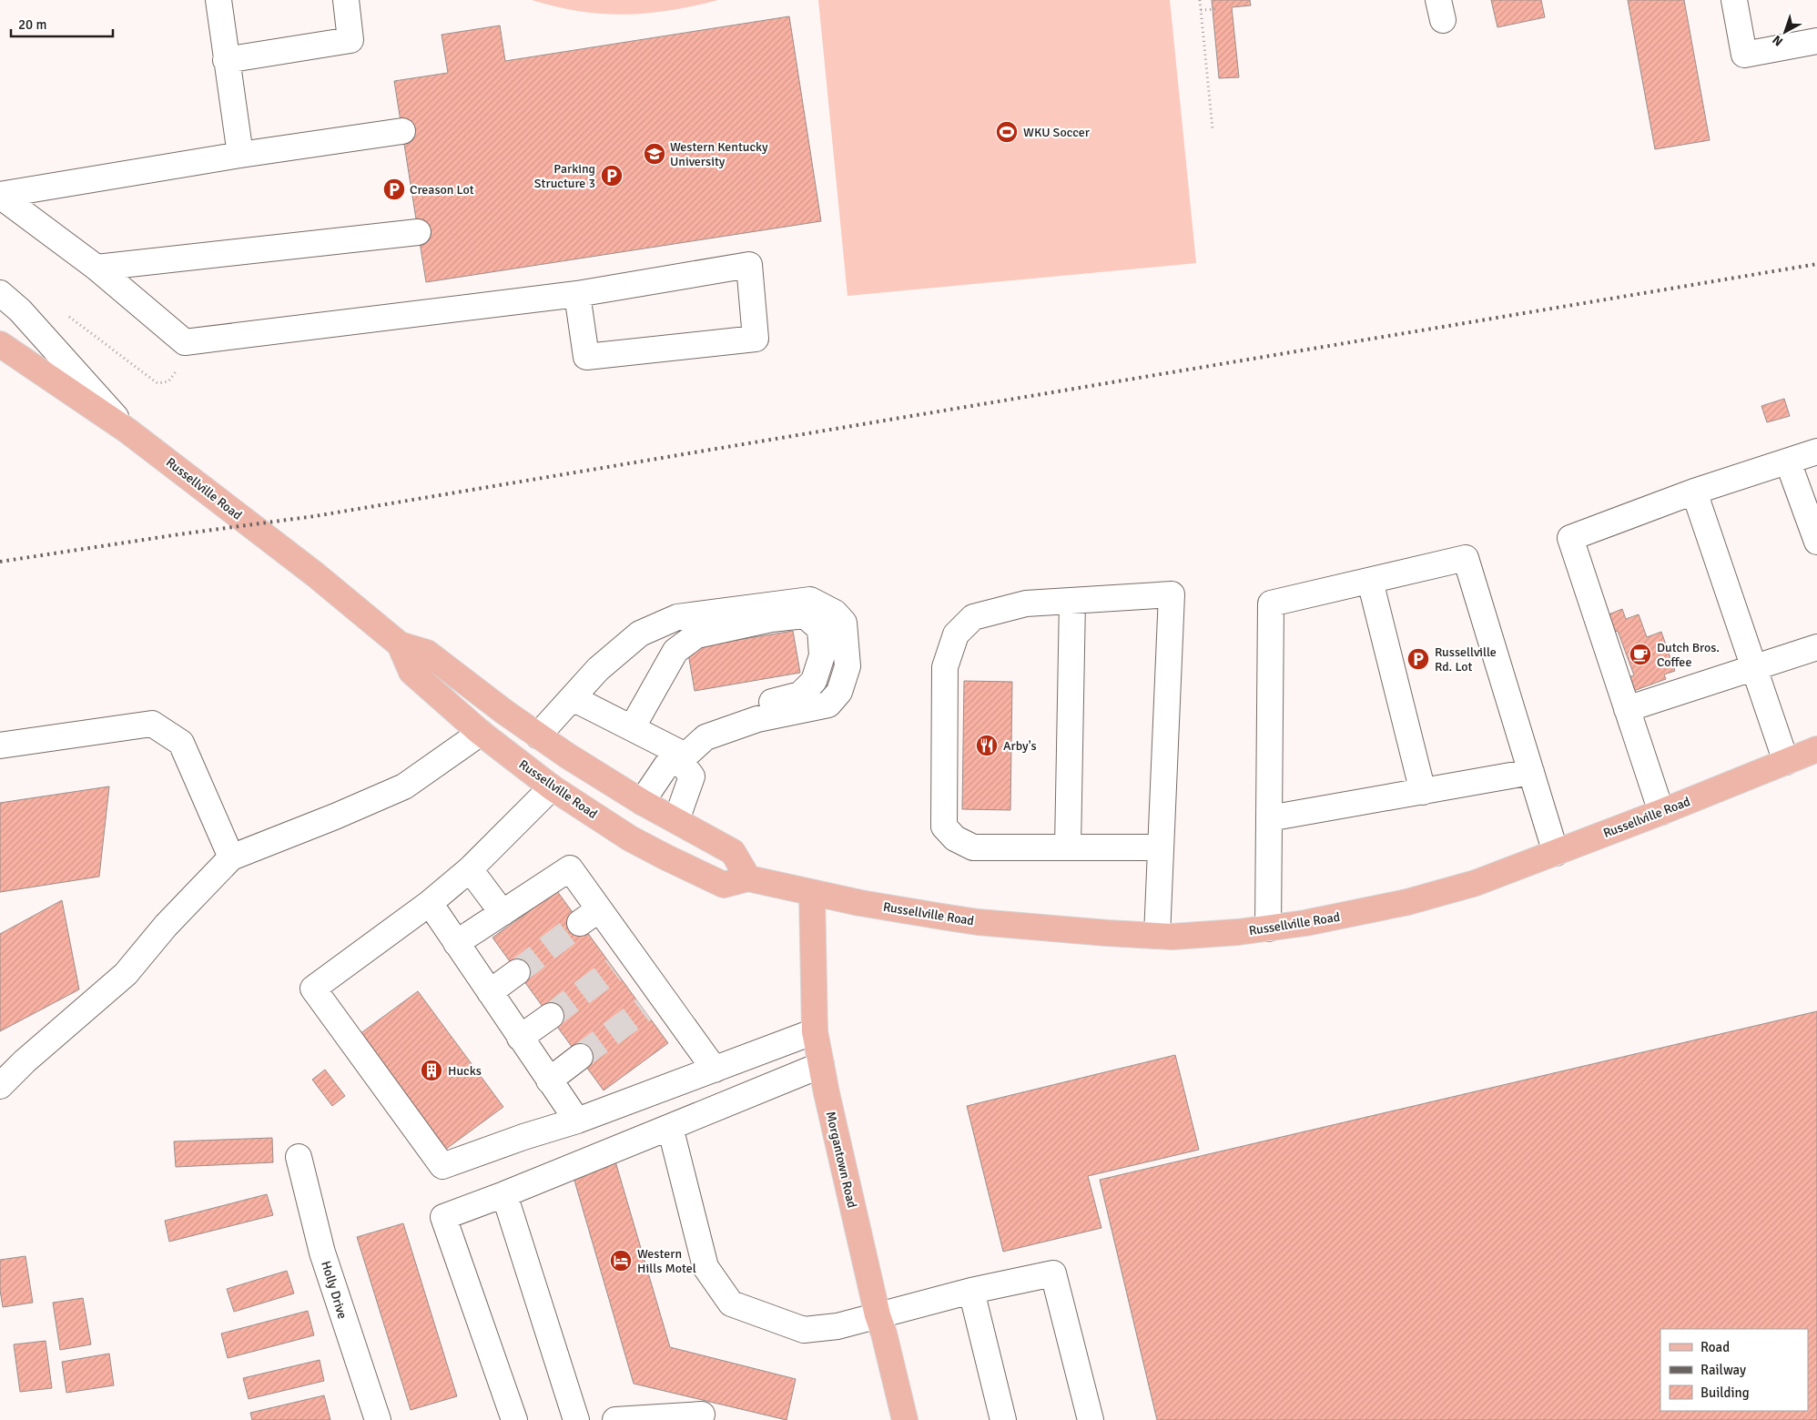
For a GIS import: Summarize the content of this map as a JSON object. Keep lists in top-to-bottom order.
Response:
{
  "streets": {
    "main road": ["Russellville Road", "Morgantown Road"],
    "street": ["Holly Drive"]
  },
  "crossings": [
    ["Russellville Road", "Morgantown Road"]
  ],
  "places": {
    "sports": ["WKU Soccer"],
    "school or university": ["Western Kentucky University"],
    "parking": ["Parking Structure 3", "Creason Lot", "Russellville Rd. Lot"],
    "cafe": ["Dutch Bros. Coffee"],
    "restaurant": ["Arby's"],
    "building": ["Hucks"],
    "hotel": ["Western Hills Motel"]
  },
  "legend": ["Road", "Railway", "Building"],
  "scale_bar": "20 m",
  "north": "bottom left"
}
